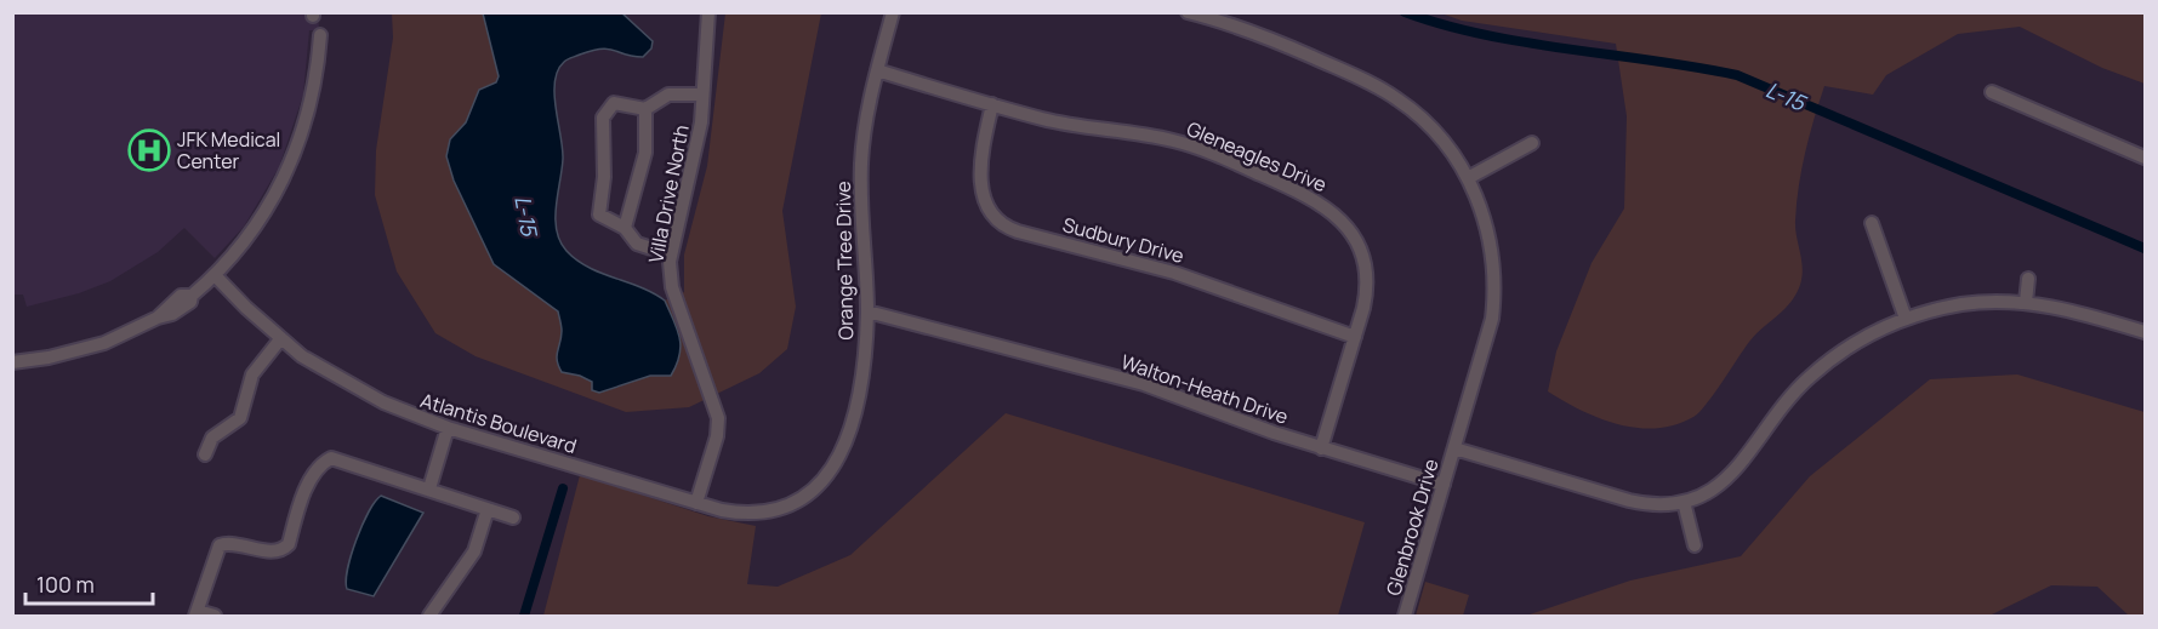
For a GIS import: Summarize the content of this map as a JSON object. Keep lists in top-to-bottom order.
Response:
{
  "streets": {
    "street": [
      "Gleneagles Drive",
      "Villa Drive North",
      "Sudbury Drive",
      "Orange Tree Drive",
      "Walton-Heath Drive",
      "Atlantis Boulevard",
      "Glenbrook Drive"
    ]
  },
  "crossings": [
    ["Gleneagles Drive", "Sudbury Drive"],
    ["Gleneagles Drive", "Orange Tree Drive"],
    ["Gleneagles Drive", "Walton-Heath Drive"],
    ["Villa Drive North", "Atlantis Boulevard"],
    ["Orange Tree Drive", "Walton-Heath Drive"],
    ["Orange Tree Drive", "Atlantis Boulevard"],
    ["Walton-Heath Drive", "Glenbrook Drive"]
  ],
  "water": ["L-15"],
  "places": {
    "hospital": ["JFK Medical Center"]
  },
  "scale_bar": "100 m"
}
